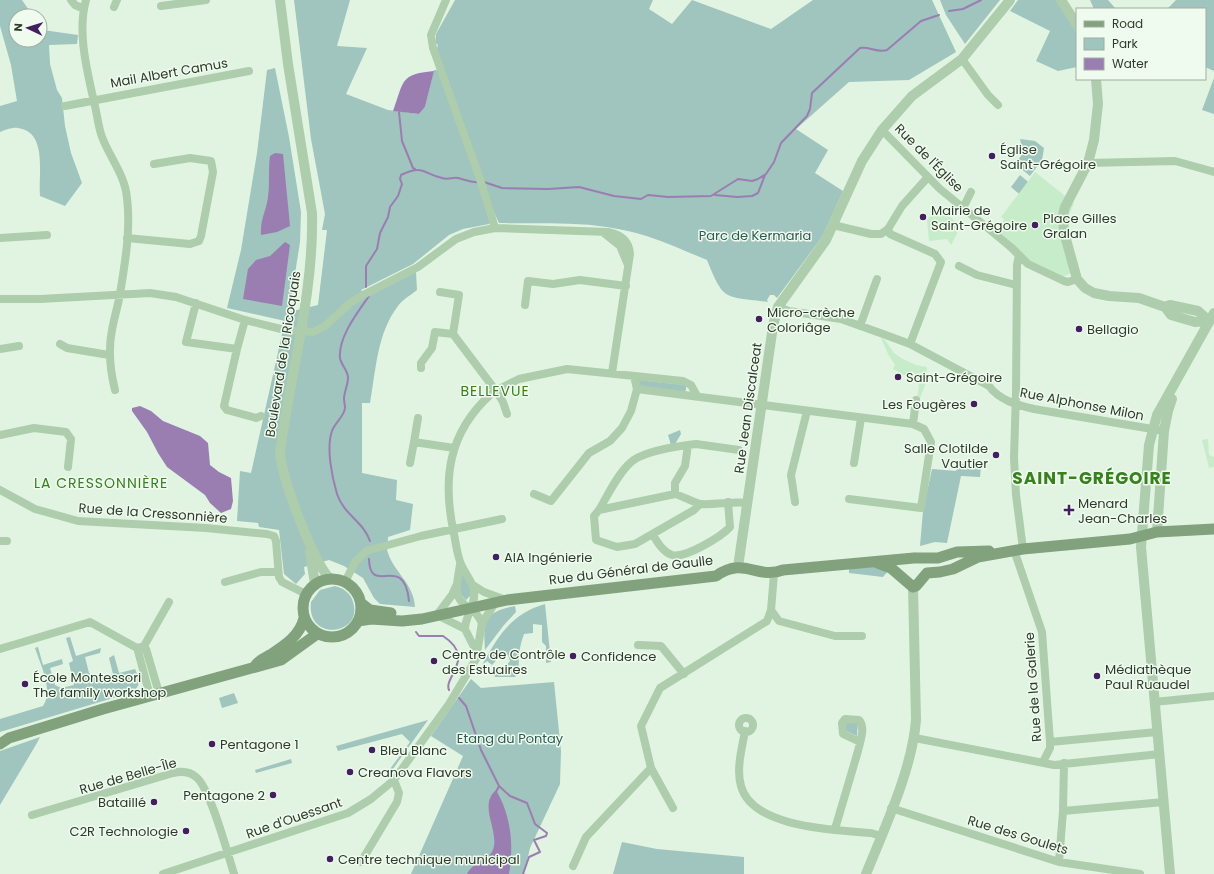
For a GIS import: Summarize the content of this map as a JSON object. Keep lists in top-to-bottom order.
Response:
{
  "streets": {
    "main road": ["Rue du Général de Gaulle"],
    "street": [
      "Mail Albert Camus",
      "Rue de l'Église",
      "Boulevard de la Ricoquais",
      "Rue Alphonse Milon",
      "Rue Jean Discalceat",
      "Rue de la Cressonnière",
      "Rue de la Galerie",
      "Rue de Belle-Île",
      "Rue d'Ouessant",
      "Rue des Goulets"
    ]
  },
  "crossings": [
    ["Rue de l'Église", "Rue Jean Discalceat"],
    ["Rue de l'Église", "Rue de la Galerie"],
    ["Boulevard de la Ricoquais", "Rue du Général de Gaulle"],
    ["Rue Alphonse Milon", "Rue Jean Discalceat"],
    ["Rue Alphonse Milon", "Rue de la Galerie"],
    ["Rue Jean Discalceat", "Rue du Général de Gaulle"],
    ["Rue du Général de Gaulle", "Rue d'Ouessant"],
    ["Rue de Belle-Île", "Rue d'Ouessant"]
  ],
  "districts": ["BELLEVUE", "SAINT-GRÉGOIRE", "LA CRESSONNIÈRE"],
  "parks": ["Parc de Kermaria", "Etang du Pontay"],
  "places": {
    "other": [
      "Église Saint-Grégoire",
      "Mairie de Saint-Grégoire",
      "Place Gilles Gralan",
      "Micro-crèche Coloriâge",
      "Bellagio",
      "Saint-Grégoire",
      "Les Fougères",
      "Salle Clotilde Vautier",
      "AIA Ingénierie",
      "Confidence",
      "Centre de Contrôle des Estuaires",
      "Médiathèque Paul Ruaudel",
      "École Montessori The family workshop",
      "Pentagone 1",
      "Bleu Blanc",
      "Creanova Flavors",
      "Pentagone 2",
      "Bataillé",
      "C2R Technologie",
      "Centre technique municipal"
    ],
    "health": ["Menard Jean-Charles"]
  },
  "legend": ["Road", "Park", "Water"],
  "north": "left"
}
